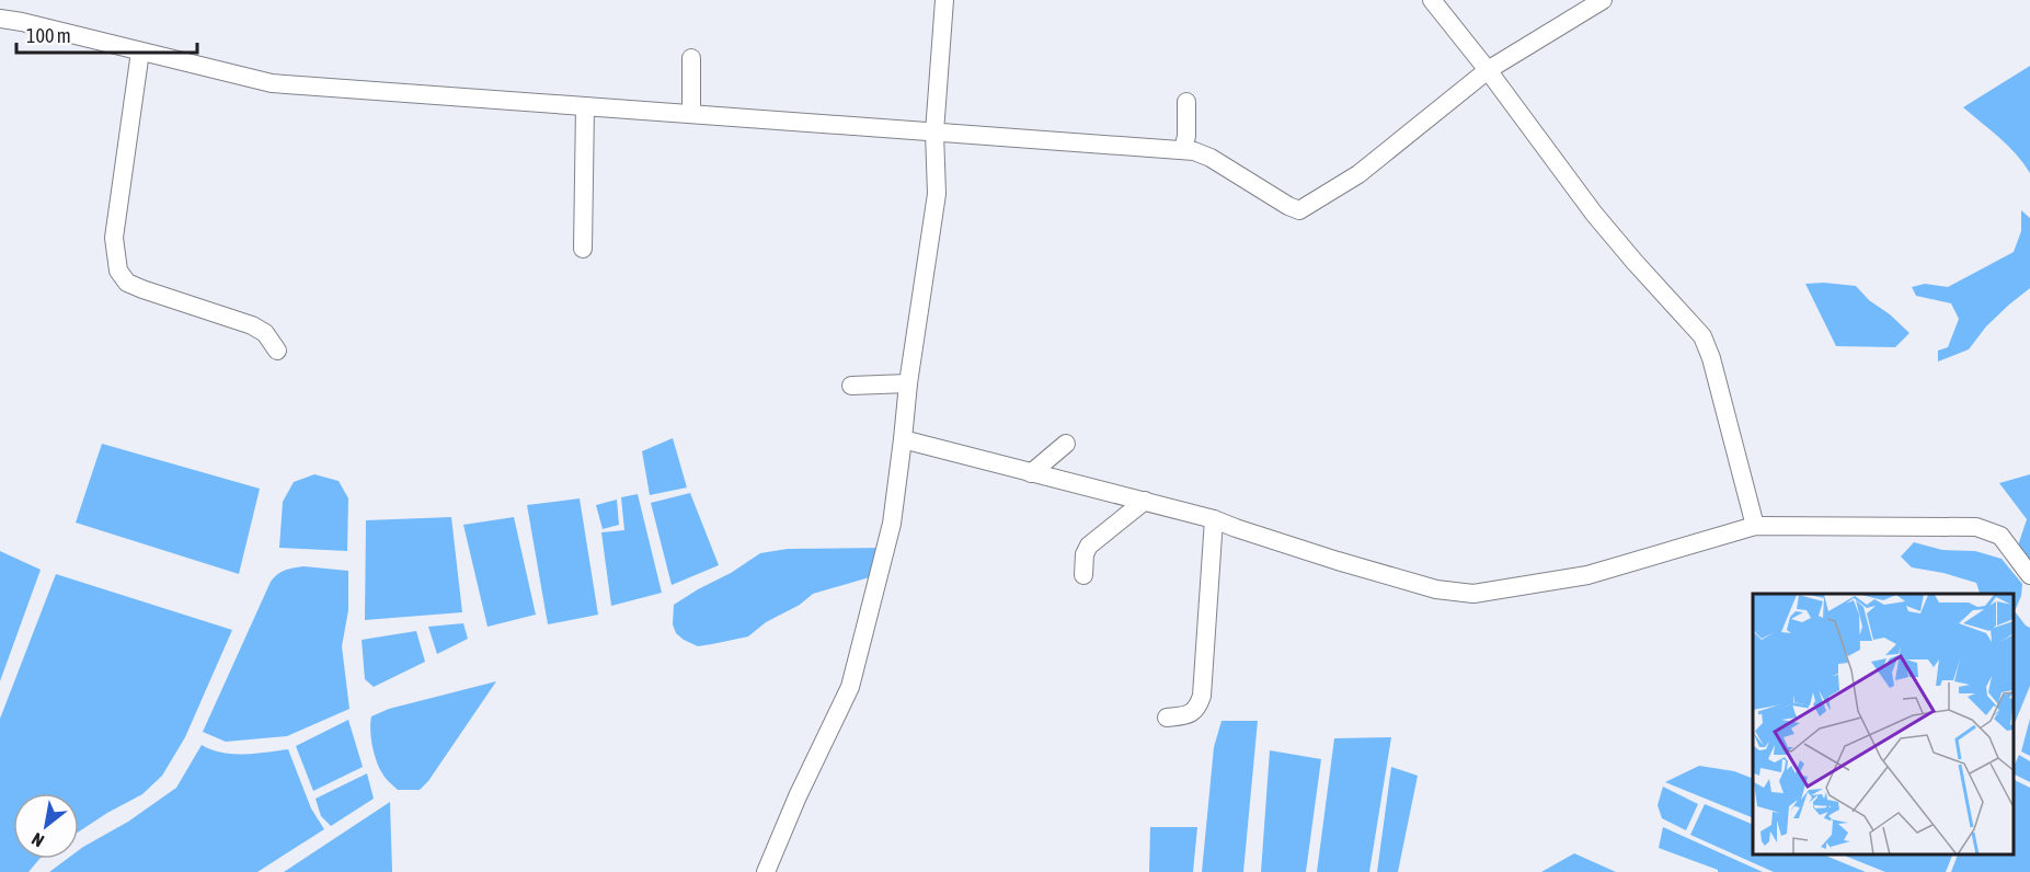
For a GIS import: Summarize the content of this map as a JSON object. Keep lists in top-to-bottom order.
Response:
{
  "scale_bar": "100 m",
  "north": "bottom left"
}
